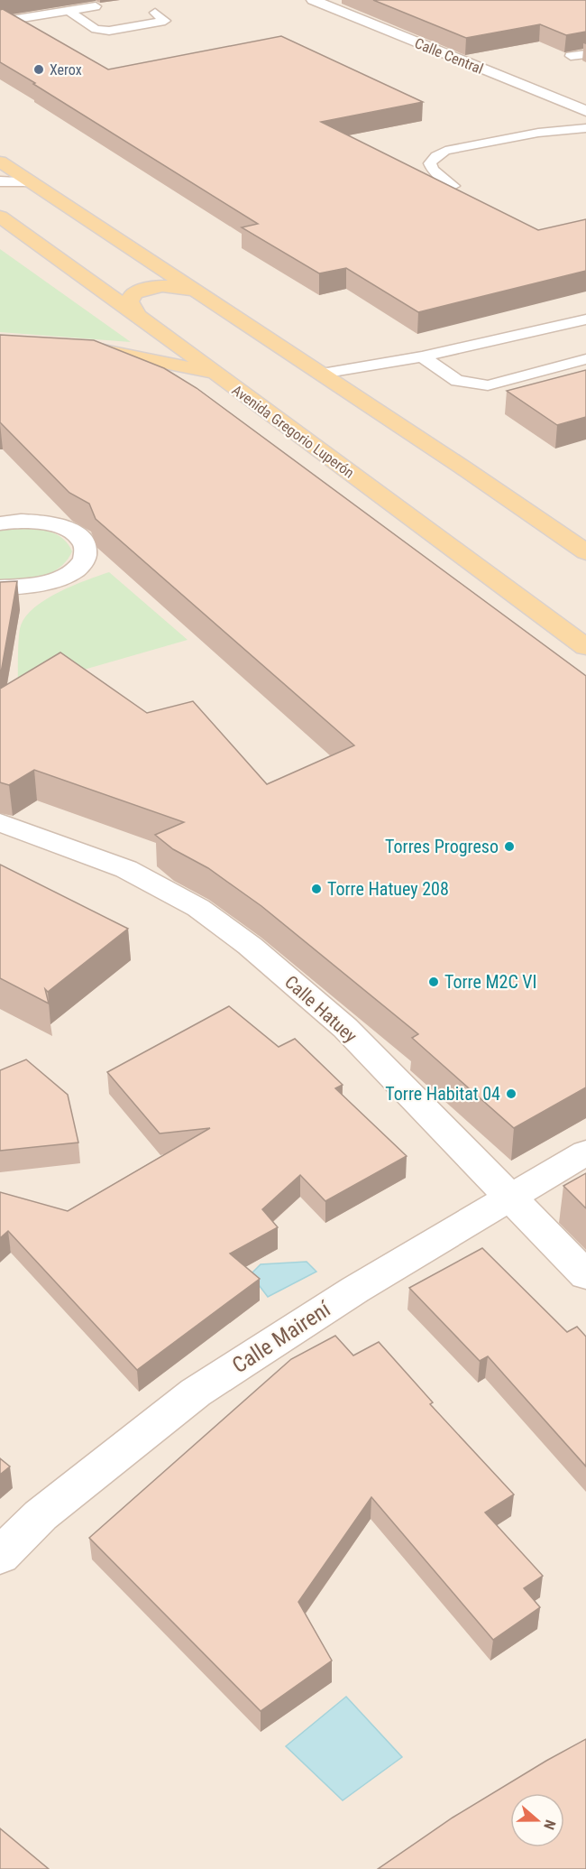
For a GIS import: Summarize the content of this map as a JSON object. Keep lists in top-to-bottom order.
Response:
{
  "streets": {
    "main road": ["Avenida Gregorio Luperón"],
    "street": ["Calle Central", "Calle Hatuey", "Calle Mairení"]
  },
  "crossings": [
    ["Calle Hatuey", "Calle Mairení"]
  ],
  "places": [
    "Xerox",
    "Torres Progreso",
    "Torre Hatuey 208",
    "Torre M2C VI",
    "Torre Habitat 04"
  ],
  "north": "right"
}
